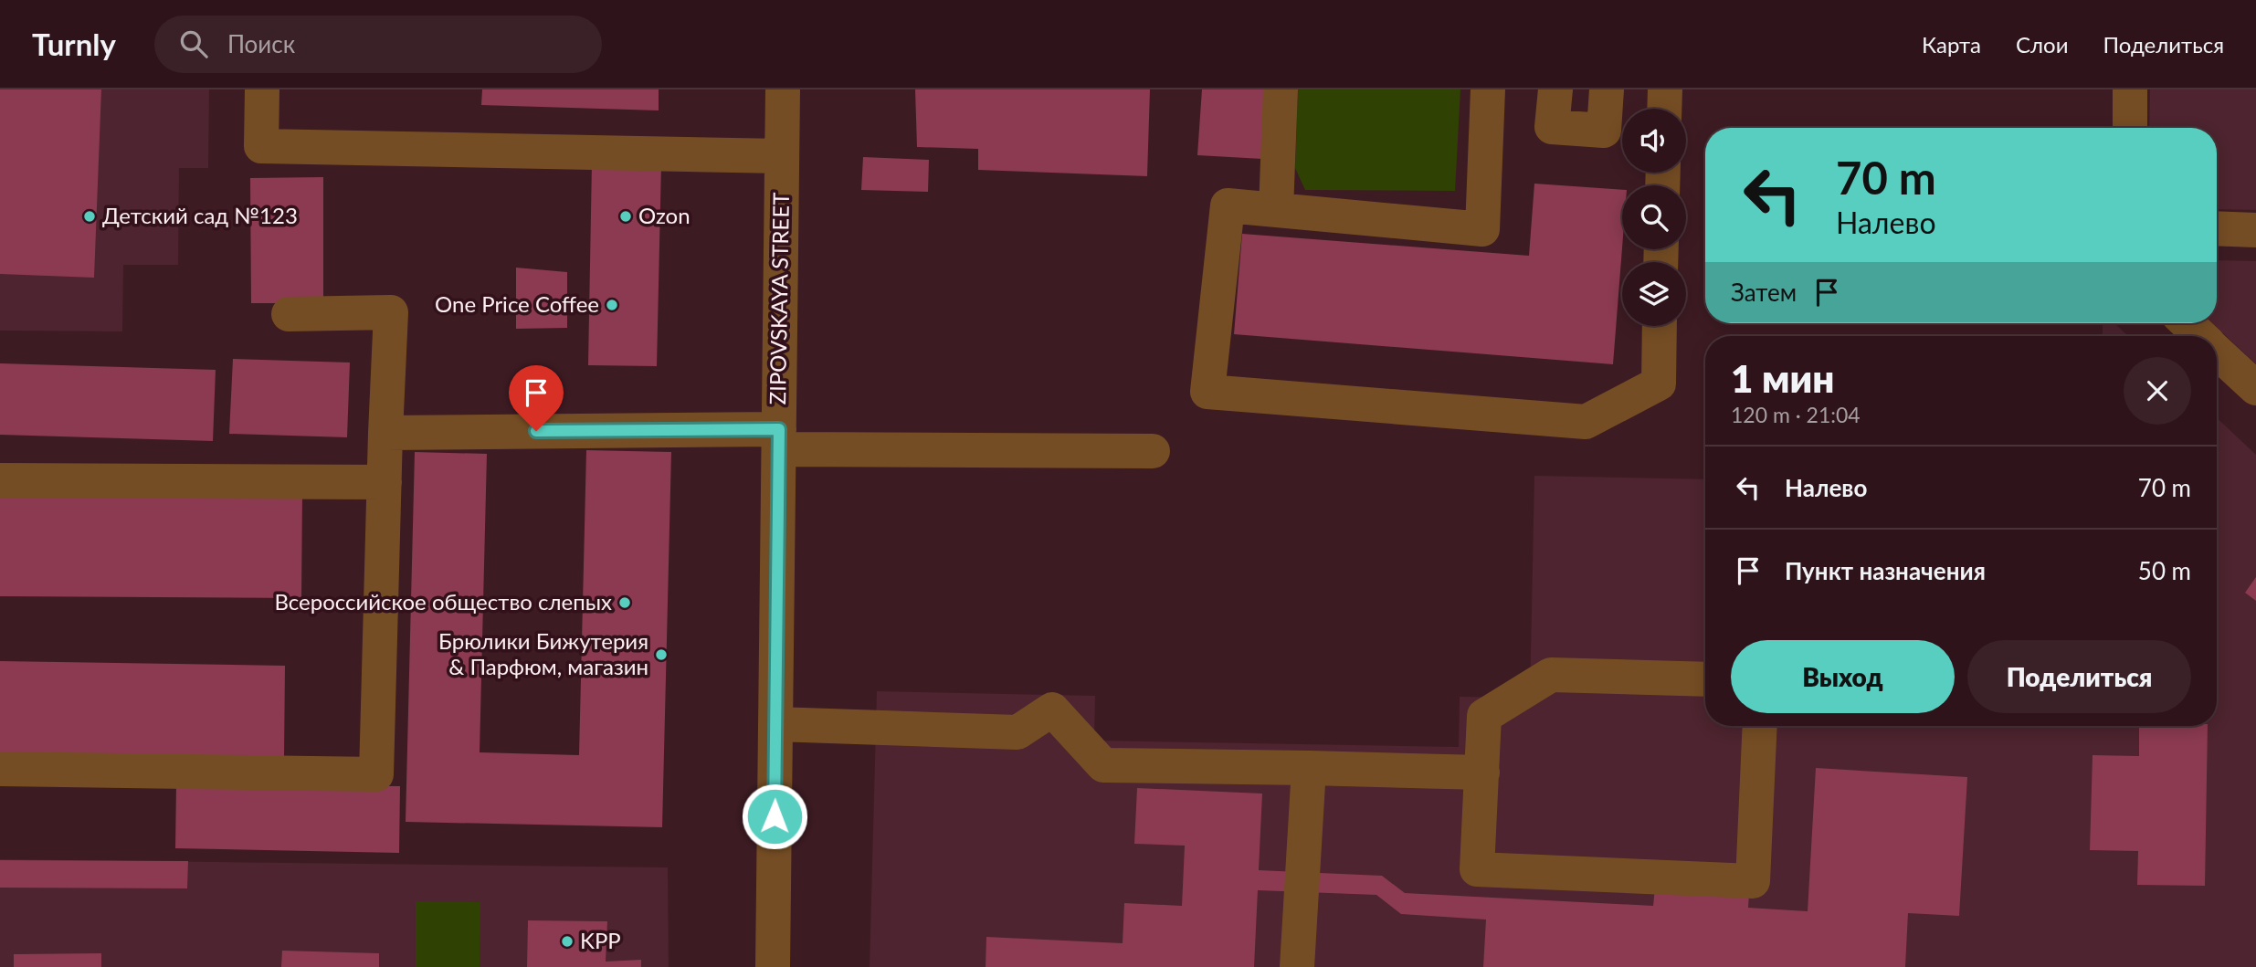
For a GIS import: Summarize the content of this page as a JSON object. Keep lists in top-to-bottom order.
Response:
{
  "streets": {
    "street": ["ZIPOVSKAYA STREET"]
  },
  "places": [
    "Детский сад №123",
    "Ozon",
    "One Price Coffee",
    "Всероссийское общество слепых",
    "Брюлики Бижутерия & Парфюм, магазин",
    "KPP"
  ],
  "page": {
    "header": "Turnly",
    "search": "Поиск",
    "nav": ["Карта", "Слои", "Поделиться"],
    "turn": ["70 m", "Налево"],
    "then": "Затем",
    "heading": ["1 мин", "120 m · 21:04"],
    "list": [
      {
        "name": "Налево",
        "value": "70 m"
      },
      {
        "name": "Пункт назначения",
        "value": "50 m"
      }
    ],
    "buttons": ["Выход", "Поделиться"]
  }
}
